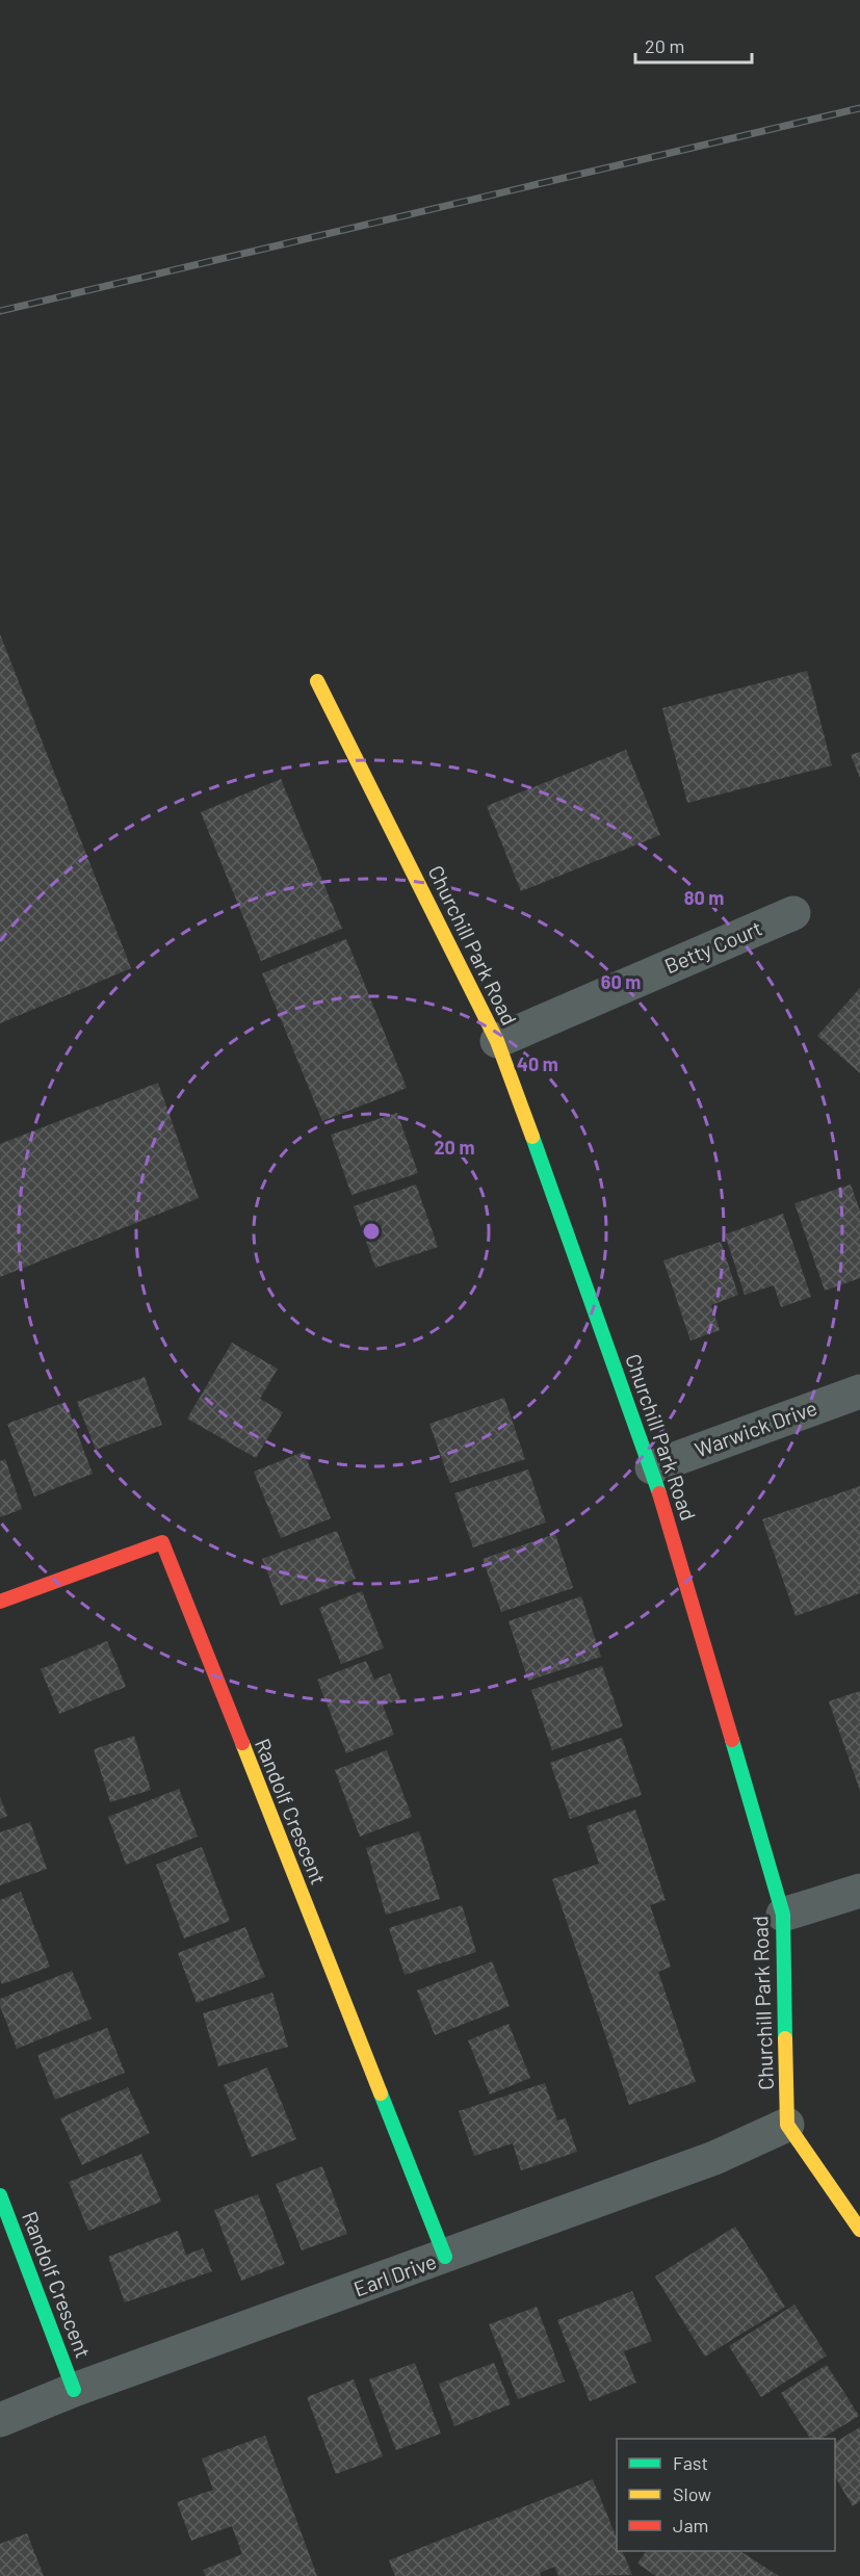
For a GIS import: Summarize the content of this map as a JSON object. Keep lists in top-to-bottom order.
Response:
{
  "streets": {
    "street": [
      "Churchill Park Road",
      "Betty Court",
      "Warwick Drive",
      "Randolf Crescent",
      "Earl Drive"
    ]
  },
  "crossings": [
    ["Churchill Park Road", "Betty Court"],
    ["Churchill Park Road", "Warwick Drive"],
    ["Churchill Park Road", "Earl Drive"],
    ["Randolf Crescent", "Earl Drive"]
  ],
  "legend": ["Fast", "Slow", "Jam"],
  "scale_bar": "20 m",
  "rings": [
    "80 m",
    "60 m",
    "40 m",
    "20 m"
  ]
}
